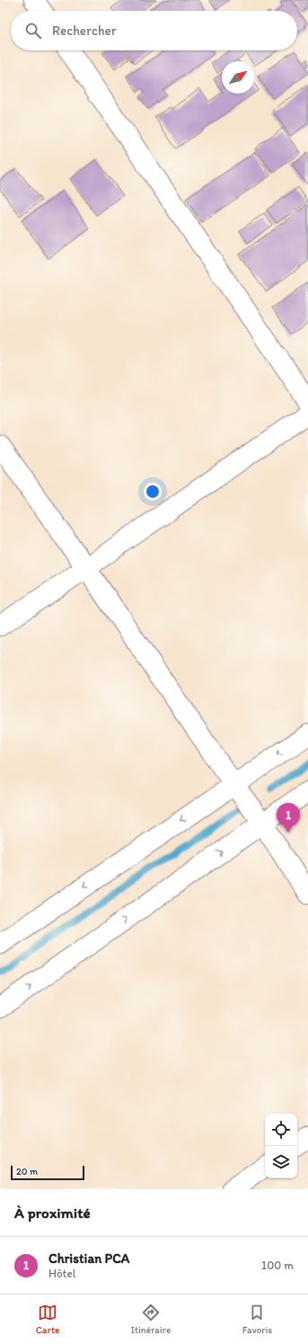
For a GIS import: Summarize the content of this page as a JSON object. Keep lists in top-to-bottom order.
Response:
{
  "scale_bar": "20 m",
  "north": "top right",
  "page": {
    "search": "Rechercher",
    "pins": "1",
    "scale": "20 m",
    "heading": "À proximité",
    "list": [
      {
        "mark": "1",
        "name": "Christian PCA",
        "note": "Hôtel",
        "value": "100 m"
      }
    ],
    "nav": ["Carte", "Itinéraire", "Favoris"]
  }
}
